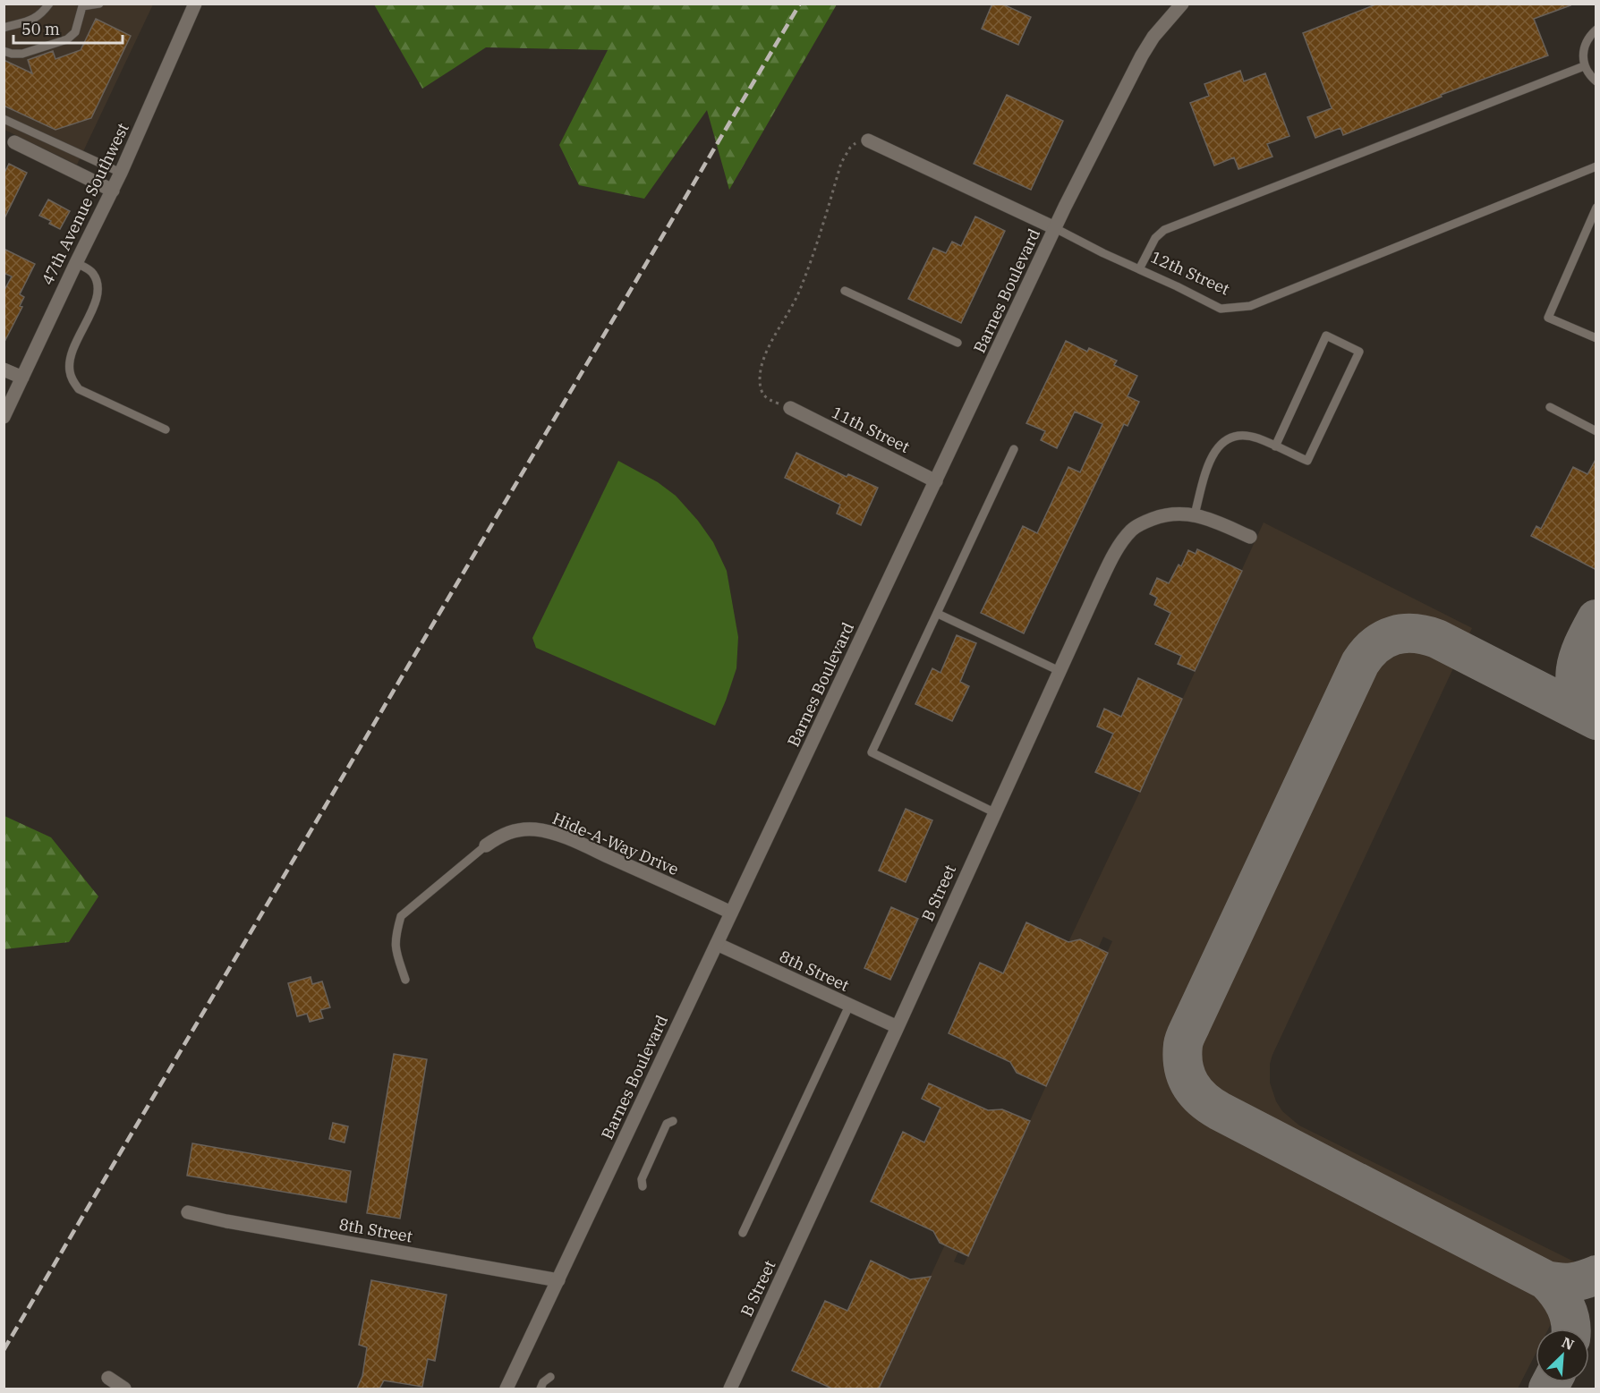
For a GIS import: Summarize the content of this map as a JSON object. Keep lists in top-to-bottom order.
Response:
{
  "streets": {
    "street": [
      "47th Avenue Southwest",
      "12th Street",
      "Barnes Boulevard",
      "11th Street",
      "Hide-A-Way Drive",
      "B Street",
      "8th Street"
    ]
  },
  "crossings": [
    ["12th Street", "Barnes Boulevard"],
    ["Barnes Boulevard", "11th Street"],
    ["Barnes Boulevard", "Hide-A-Way Drive"],
    ["Barnes Boulevard", "8th Street"],
    ["B Street", "8th Street"]
  ],
  "scale_bar": "50 m",
  "north": "top right"
}
